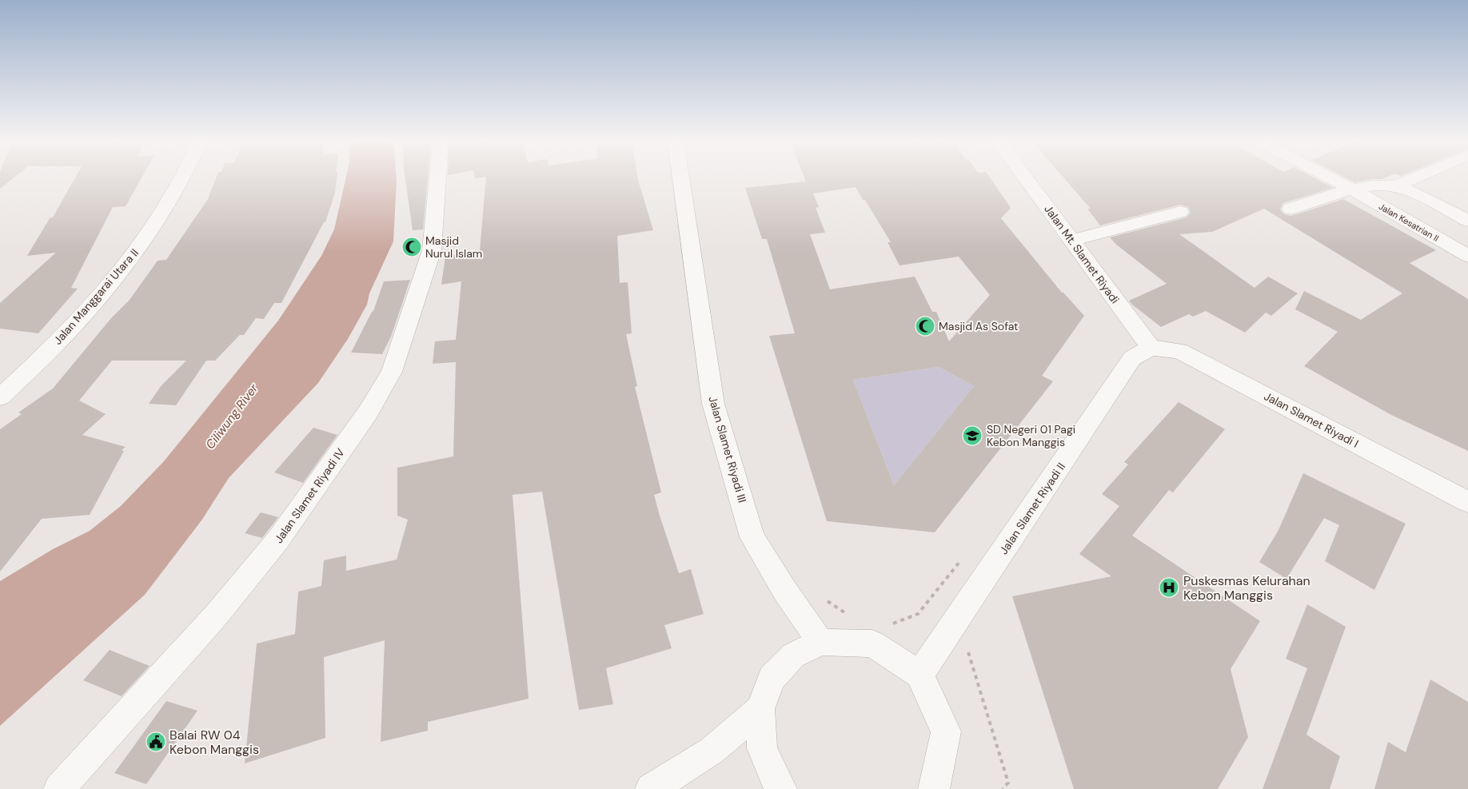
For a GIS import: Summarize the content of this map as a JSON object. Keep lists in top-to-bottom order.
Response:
{
  "streets": {
    "street": [
      "Jalan Kesatrian II",
      "Jalan Mt. Slamet Riyadi",
      "Jalan Manggarai Utara II",
      "Jalan Slamet Riyadi I",
      "Jalan Slamet Riyadi III",
      "Jalan Slamet Riyadi IV",
      "Jalan Slamet Riyadi II"
    ]
  },
  "crossings": [
    ["Jalan Mt. Slamet Riyadi", "Jalan Slamet Riyadi I"],
    ["Jalan Mt. Slamet Riyadi", "Jalan Slamet Riyadi II"],
    ["Jalan Slamet Riyadi I", "Jalan Slamet Riyadi II"]
  ],
  "water": ["Ciliwung River"],
  "places": {
    "mosque": ["Masjid Nurul Islam", "Masjid As Sofat"],
    "school or university": ["SD Negeri 01 Pagi Kebon Manggis"],
    "hospital": ["Puskesmas Kelurahan Kebon Manggis"],
    "public building": ["Balai RW 04 Kebon Manggis"]
  }
}
